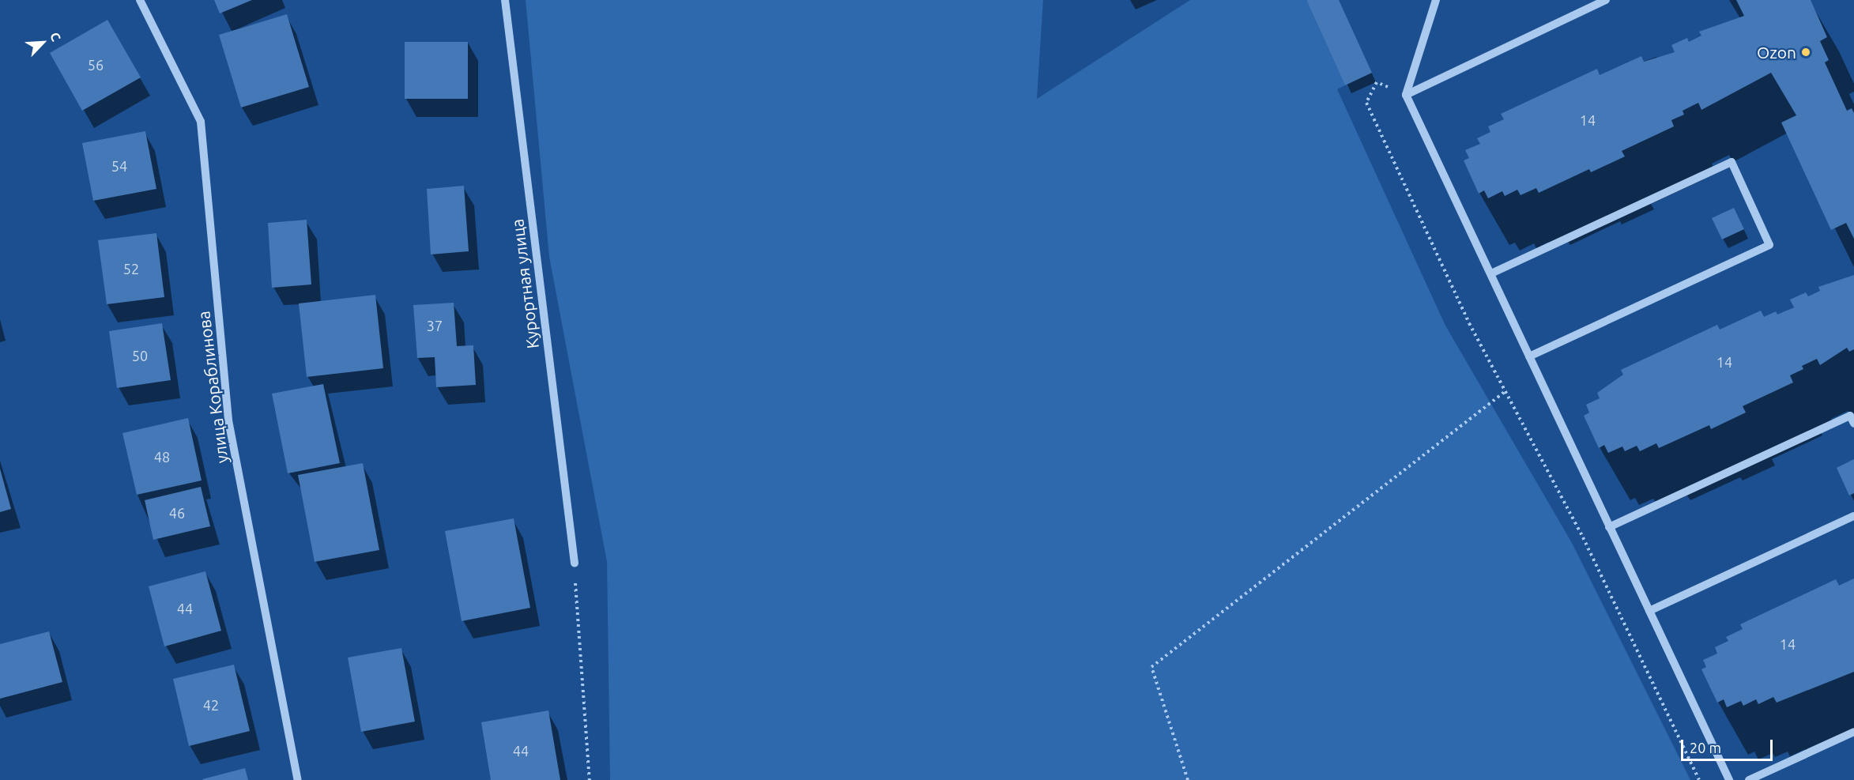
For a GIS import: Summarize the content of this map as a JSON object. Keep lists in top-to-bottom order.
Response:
{
  "streets": {
    "street": ["Курортная улица", "улица Кораблинова"]
  },
  "places": ["Ozon"],
  "house_numbers": [
    "56",
    "14",
    "54",
    "52",
    "37",
    "50",
    "14",
    "48",
    "46",
    "44",
    "14",
    "42",
    "44"
  ],
  "scale_bar": "20 m",
  "north": "top right"
}
